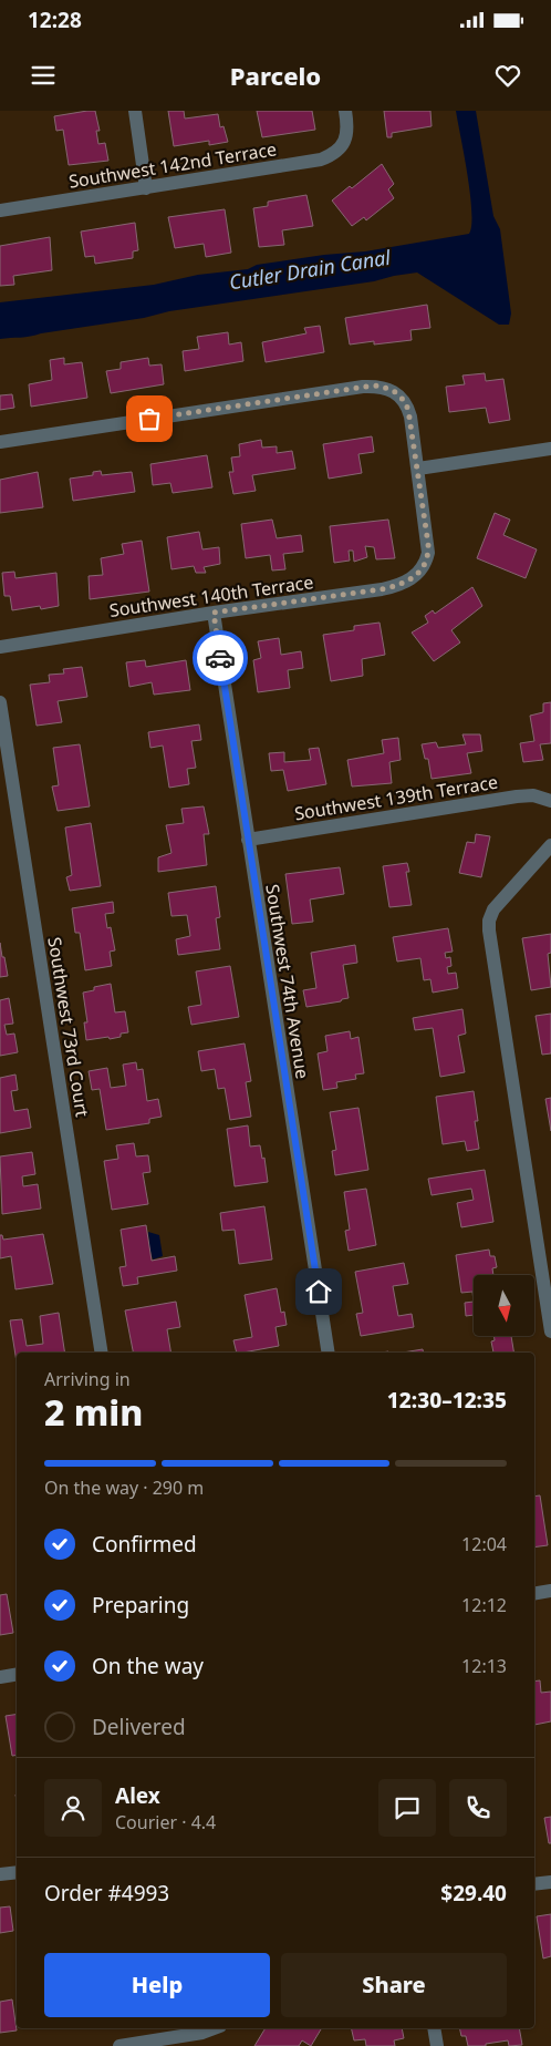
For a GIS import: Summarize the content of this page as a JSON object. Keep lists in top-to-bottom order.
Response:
{
  "streets": {
    "street": [
      "Southwest 142nd Terrace",
      "Southwest 140th Terrace",
      "Southwest 139th Terrace",
      "Southwest 74th Avenue",
      "Southwest 73rd Court"
    ]
  },
  "crossings": [
    ["Southwest 140th Terrace", "Southwest 74th Avenue"],
    ["Southwest 139th Terrace", "Southwest 74th Avenue"]
  ],
  "water": ["Cutler Drain Canal"],
  "north": "bottom",
  "page": {
    "status": "12:28",
    "header": "Parcelo",
    "heading": ["2 min", "Arriving in", "12:30–12:35"],
    "panel": [
      "Alex",
      "Courier · 4.4",
      "Order #4993",
      "$29.40"
    ],
    "bar": "On the way · 290 m",
    "list": [
      ["Confirmed", "12:04"],
      ["Preparing", "12:12"],
      ["On the way", "12:13"],
      "Delivered"
    ],
    "buttons": ["Help", "Share"]
  }
}
